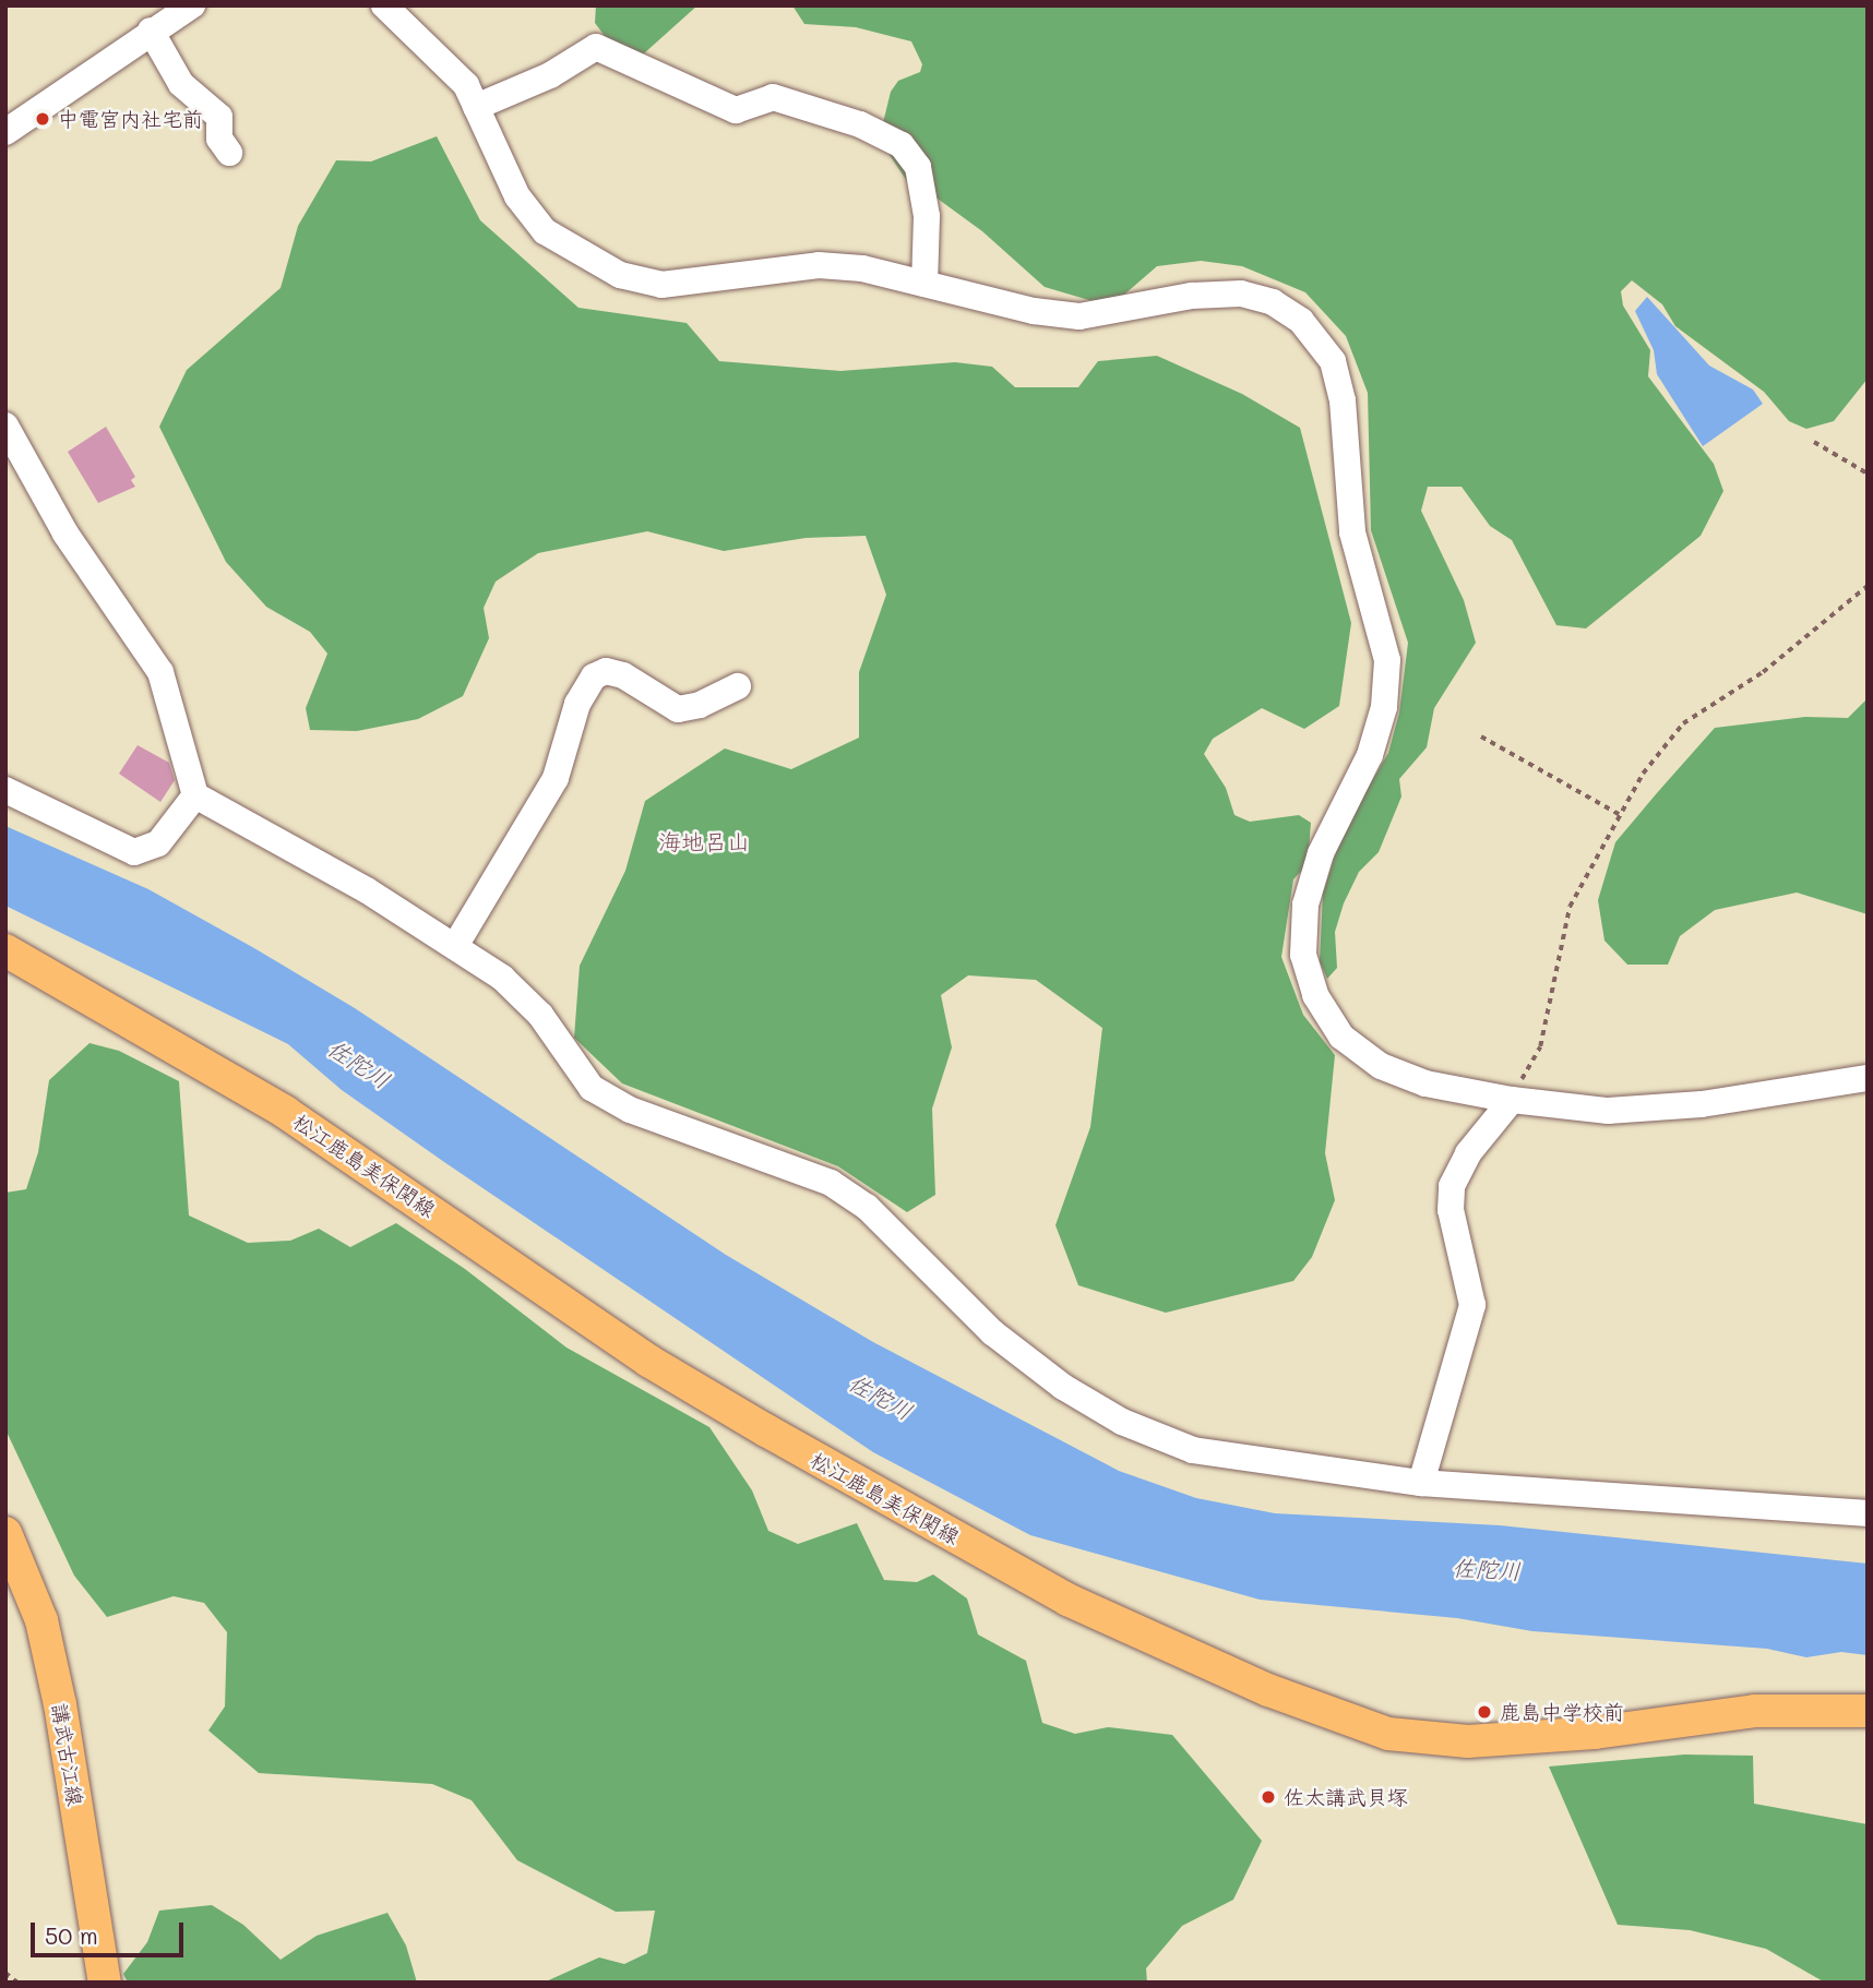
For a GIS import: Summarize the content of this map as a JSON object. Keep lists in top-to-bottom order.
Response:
{
  "streets": {
    "main road": ["松江鹿島美保関線", "講武古江線"]
  },
  "districts": ["海地呂山"],
  "water": ["佐陀川"],
  "places": ["中電宮内社宅前", "鹿島中学校前", "佐太講武貝塚"],
  "scale_bar": "50 m"
}
